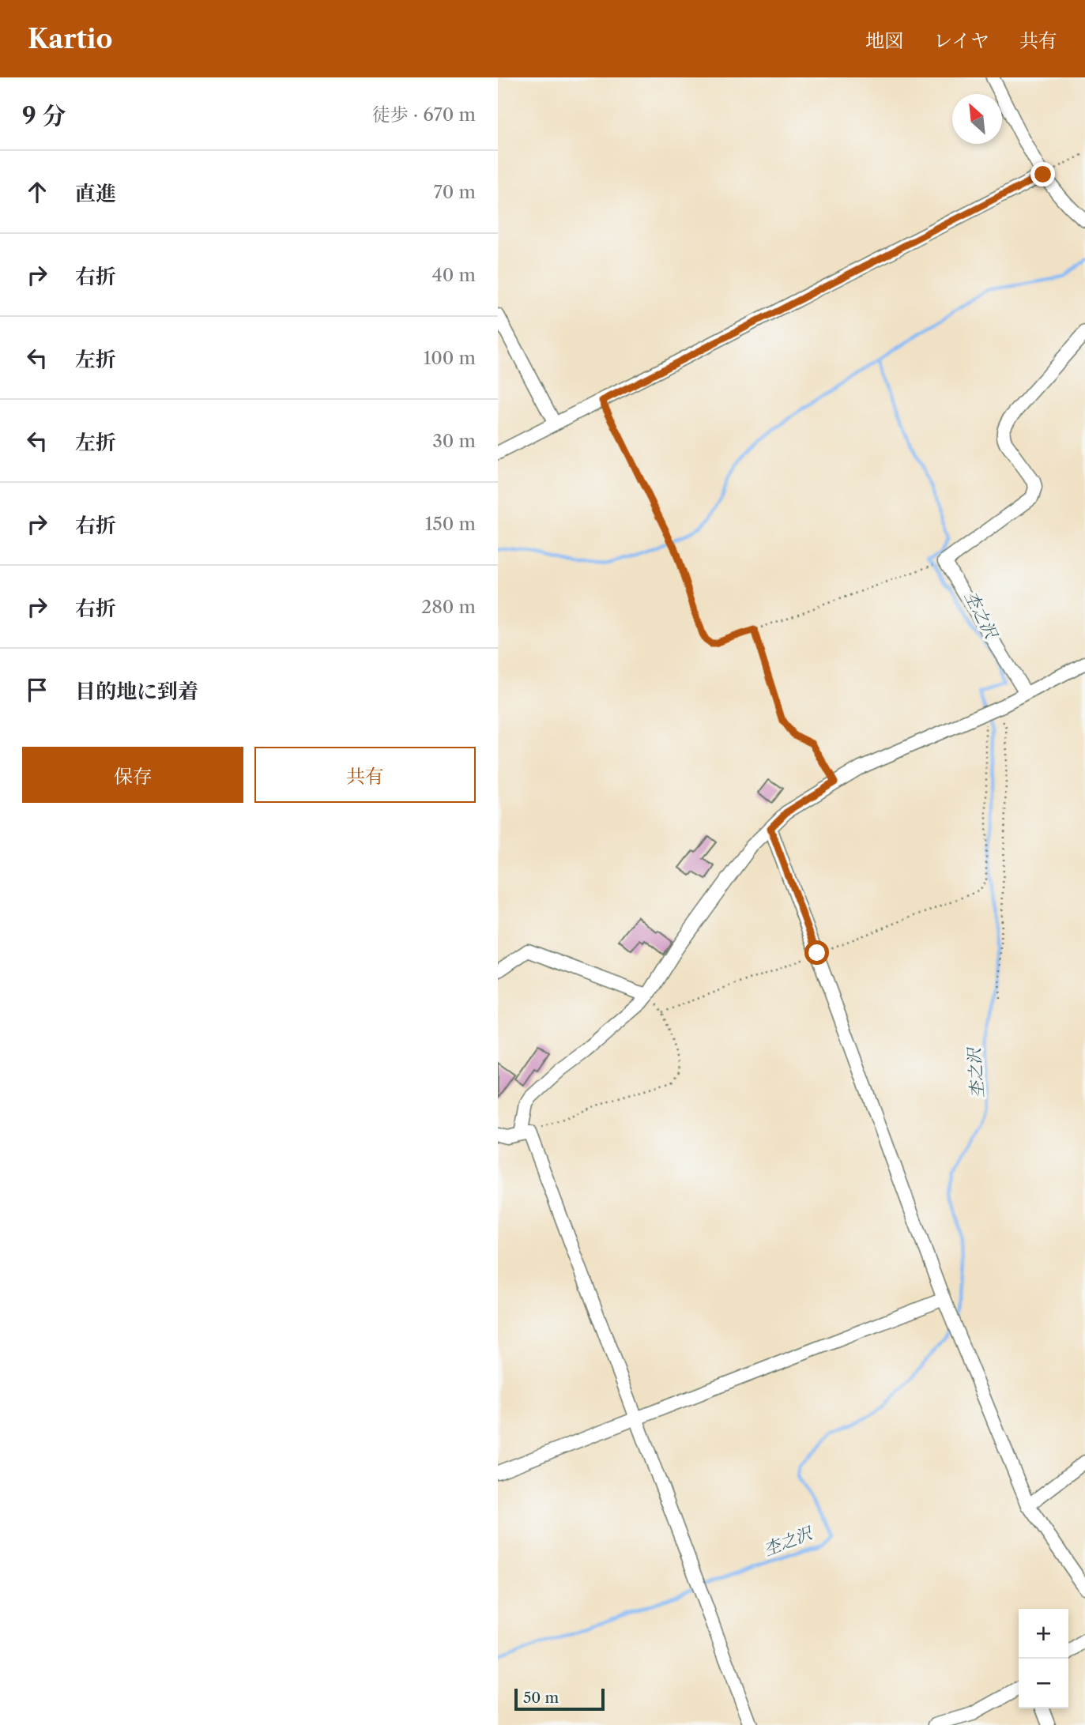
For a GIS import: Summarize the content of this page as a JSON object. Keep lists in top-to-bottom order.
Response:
{
  "water": ["杢之沢"],
  "scale_bar": "50 m",
  "north": "top left",
  "page": {
    "header": "Kartio",
    "nav": ["地図", "レイヤ", "共有"],
    "heading": ["9 分", "徒歩 · 670 m"],
    "list": [
      ["直進", "70 m"],
      ["右折", "40 m"],
      ["左折", "100 m"],
      ["左折", "30 m"],
      ["右折", "150 m"],
      ["右折", "280 m"],
      "目的地に到着"
    ],
    "buttons": ["保存", "共有"],
    "map_buttons": ["+", "−"],
    "scale": "50 m"
  }
}
